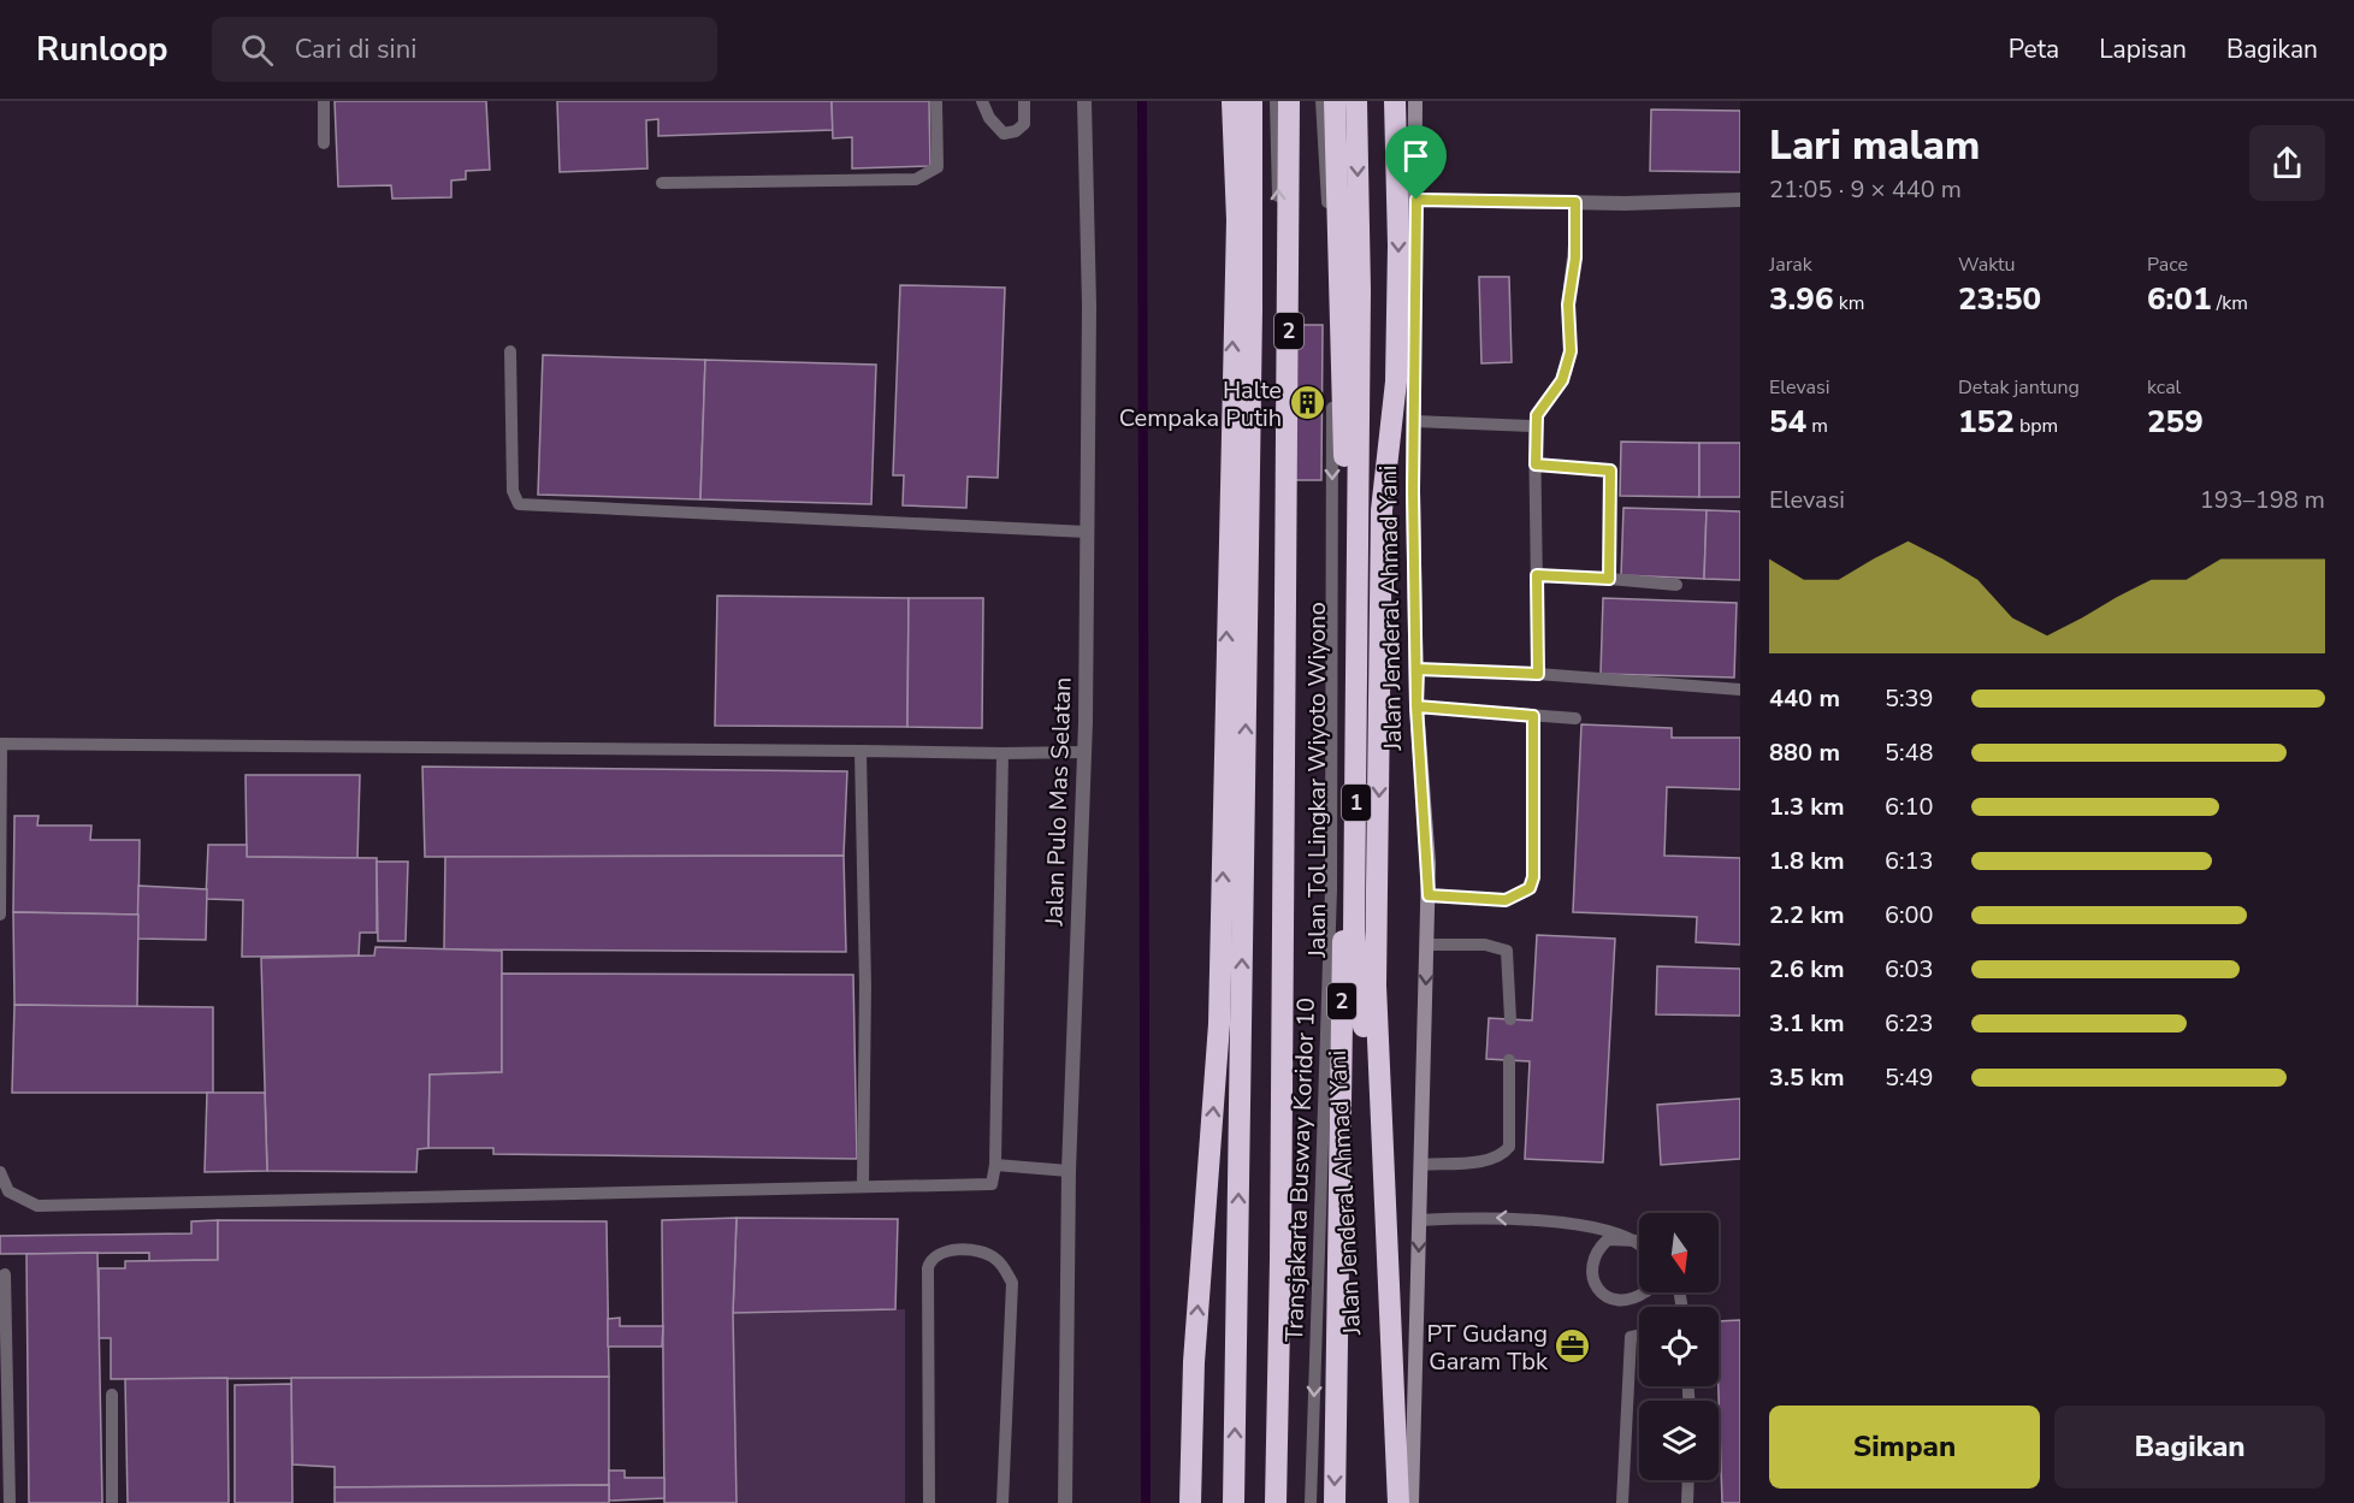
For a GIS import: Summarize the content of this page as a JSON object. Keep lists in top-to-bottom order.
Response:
{
  "streets": {
    "highway": [
      "2",
      "Jalan Jenderal Ahmad Yani",
      "Jalan Tol Lingkar Wiyoto Wiyono",
      "1"
    ],
    "street": ["Jalan Pulo Mas Selatan"],
    "lane": ["Transjakarta Busway Koridor 10"]
  },
  "crossings": [
    ["Jalan Tol Lingkar Wiyoto Wiyono", "Transjakarta Busway Koridor 10"]
  ],
  "places": {
    "building": ["Halte Cempaka Putih"],
    "office": ["PT Gudang Garam Tbk"]
  },
  "north": "bottom",
  "page": {
    "header": "Runloop",
    "search": "Cari di sini",
    "nav": ["Peta", "Lapisan", "Bagikan"],
    "heading": ["Lari malam", "21:05 · 9 × 440 m"],
    "stats": [
      ["Jarak", "3.96 km"],
      ["Waktu", "23:50"],
      ["Pace", "6:01 /km"],
      ["Elevasi", "54 m"],
      ["Detak jantung", "152 bpm"],
      ["kcal", "259"]
    ],
    "chart": ["Elevasi", "193–198 m"],
    "list": [
      {
        "name": "440 m",
        "note": "5:39"
      },
      {
        "name": "880 m",
        "note": "5:48"
      },
      {
        "name": "1.3 km",
        "note": "6:10"
      },
      {
        "name": "1.8 km",
        "note": "6:13"
      },
      {
        "name": "2.2 km",
        "note": "6:00"
      },
      {
        "name": "2.6 km",
        "note": "6:03"
      },
      {
        "name": "3.1 km",
        "note": "6:23"
      },
      {
        "name": "3.5 km",
        "note": "5:49"
      }
    ],
    "buttons": ["Simpan", "Bagikan"]
  }
}
